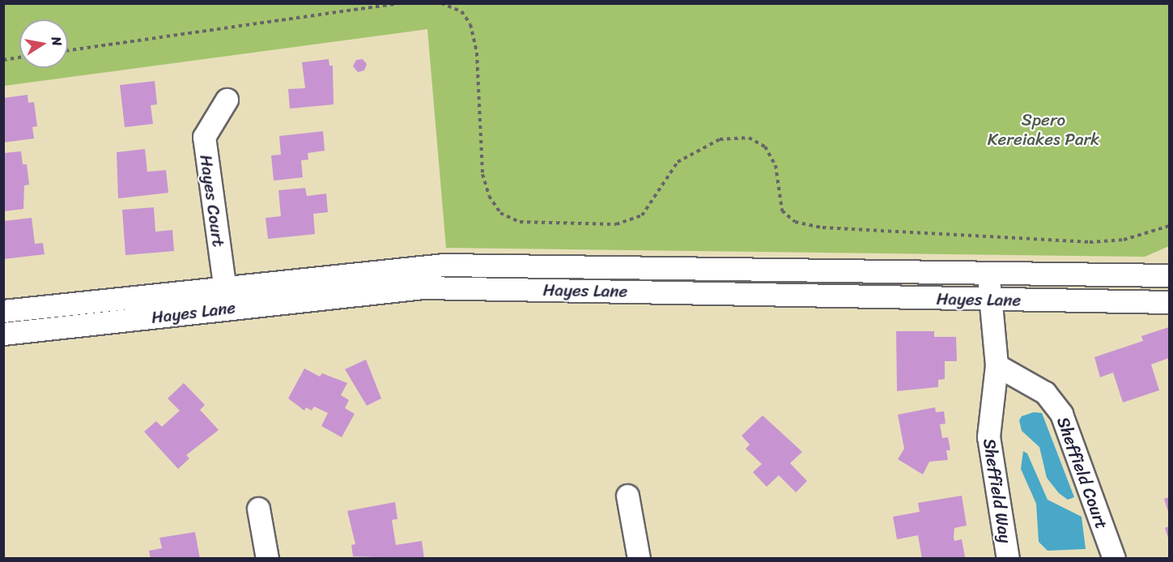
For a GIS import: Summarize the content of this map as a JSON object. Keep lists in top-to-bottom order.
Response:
{
  "streets": {
    "street": [
      "Hayes Court",
      "Hayes Lane",
      "Sheffield Court",
      "Sheffield Way"
    ]
  },
  "crossings": [
    ["Hayes Court", "Hayes Lane"],
    ["Sheffield Court", "Sheffield Way"]
  ],
  "parks": ["Spero Kereiakes Park"],
  "north": "right"
}
